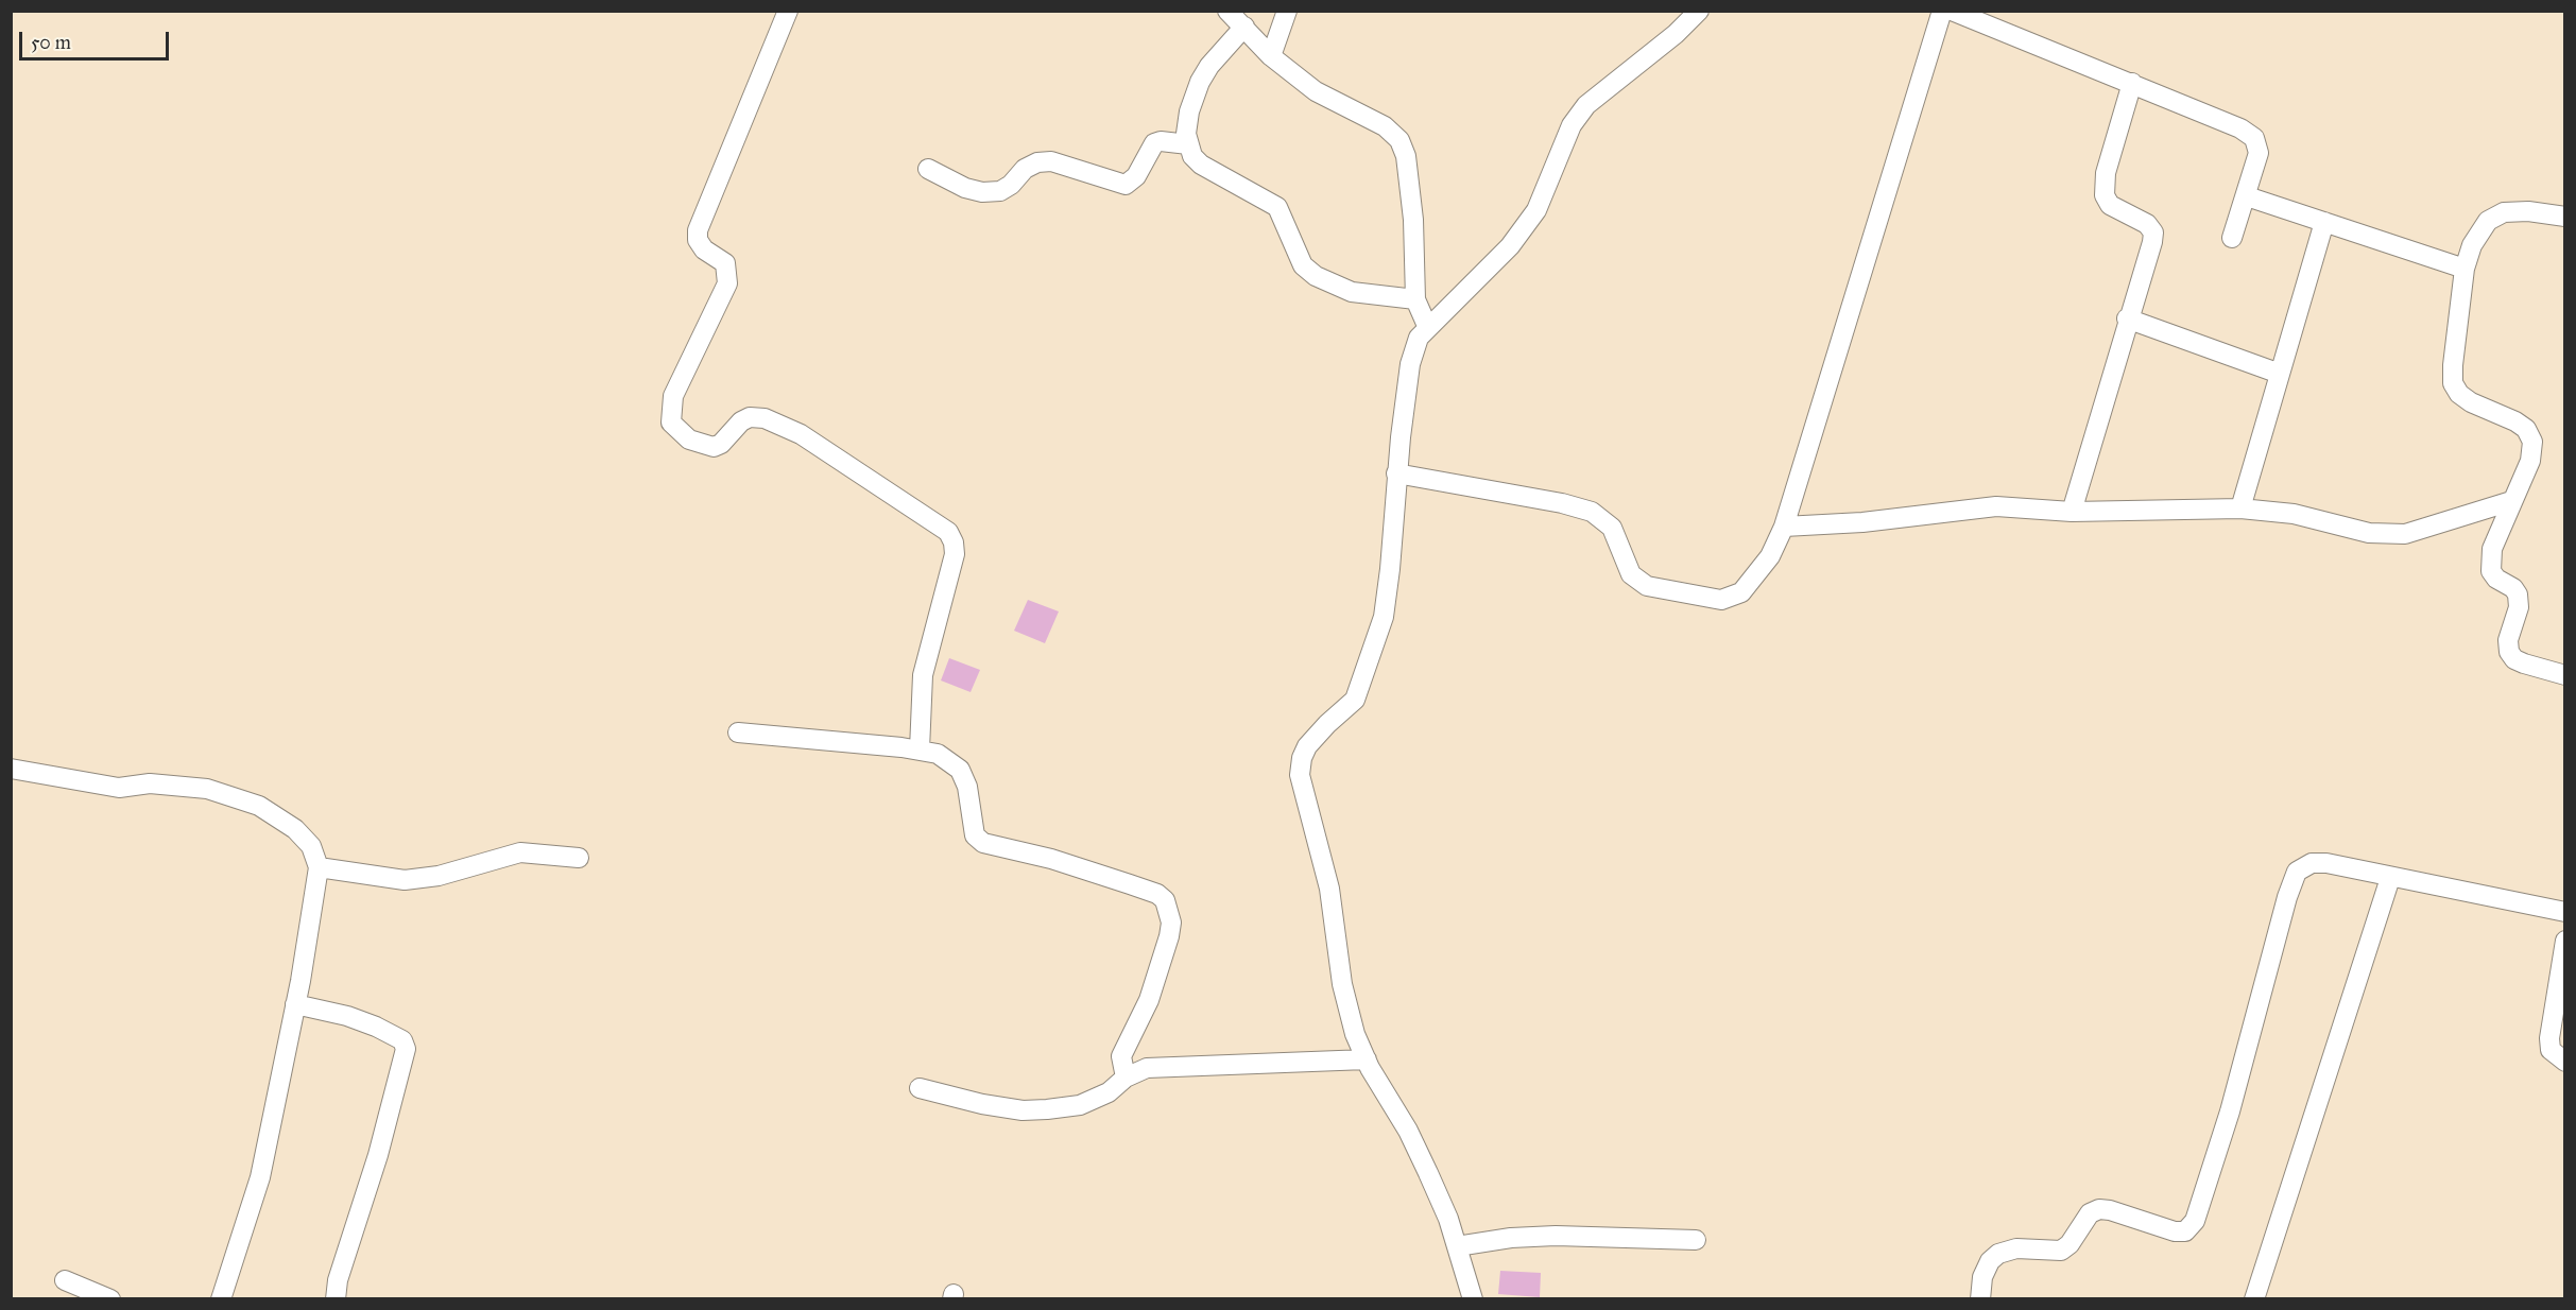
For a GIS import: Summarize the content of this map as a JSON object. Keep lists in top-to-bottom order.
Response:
{
  "scale_bar": "50 m"
}
